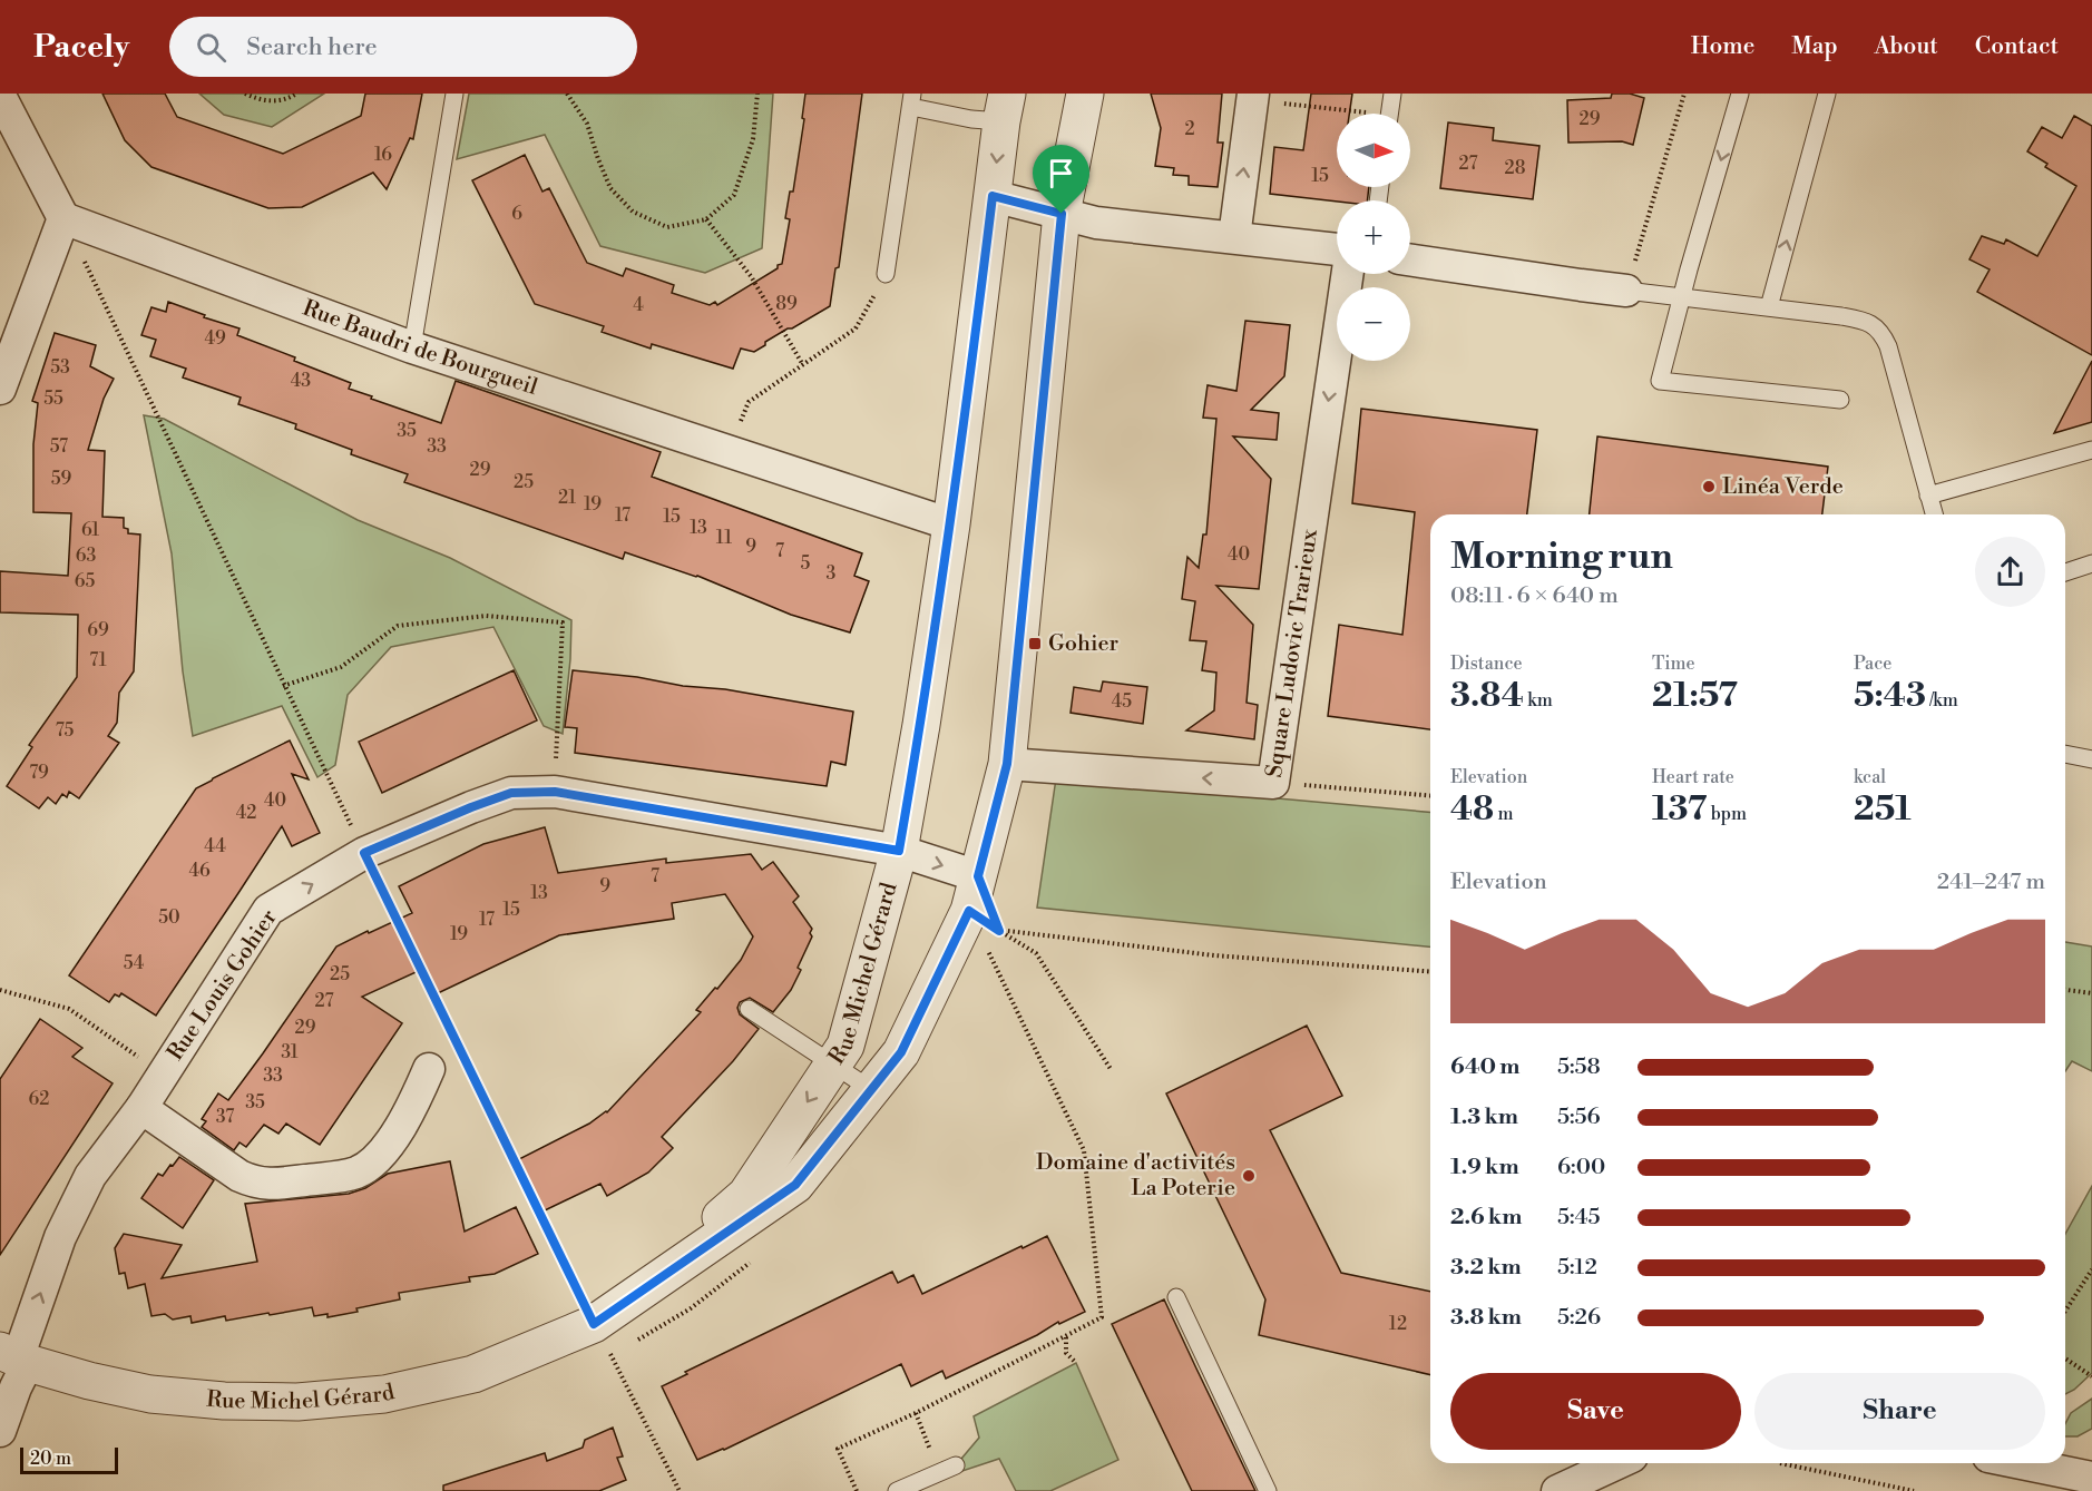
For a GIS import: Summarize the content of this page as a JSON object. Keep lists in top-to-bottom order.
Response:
{
  "streets": {
    "street": [
      "Rue Baudri de Bourgueil",
      "Square Ludovic Trarieux",
      "Rue Michel Gérard",
      "Rue Louis Gohier"
    ]
  },
  "crossings": [
    ["Rue Baudri de Bourgueil", "Rue Michel Gérard"],
    ["Square Ludovic Trarieux", "Rue Michel Gérard"],
    ["Rue Michel Gérard", "Rue Louis Gohier"]
  ],
  "one_way": ["Rue Louis Gohier"],
  "places": {
    "other": ["Linéa Verde", "Domaine d'activités La Poterie"],
    "transit": ["Gohier"]
  },
  "house_numbers": [
    "29",
    "2",
    "16",
    "27",
    "28",
    "15",
    "6",
    "89",
    "4",
    "49",
    "53",
    "43",
    "55",
    "35",
    "57",
    "33",
    "29",
    "59",
    "25",
    "21",
    "19",
    "17",
    "15",
    "13",
    "61",
    "11",
    "9",
    "7",
    "40",
    "63",
    "5",
    "3",
    "65",
    "69",
    "71",
    "45",
    "75",
    "79",
    "40",
    "42",
    "44",
    "46",
    "7",
    "9",
    "13",
    "15",
    "50",
    "17",
    "19",
    "54",
    "25",
    "27",
    "29",
    "31",
    "33",
    "62",
    "35",
    "37",
    "12"
  ],
  "scale_bar": "20 m",
  "north": "right",
  "page": {
    "header": "Pacely",
    "search": "Search here",
    "nav": [
      "Home",
      "Map",
      "About",
      "Contact"
    ],
    "map_buttons": ["+", "−"],
    "heading": ["Morning run", "08:11 · 6 × 640 m"],
    "stats": [
      ["Distance", "3.84 km"],
      ["Time", "21:57"],
      ["Pace", "5:43 /km"],
      ["Elevation", "48 m"],
      ["Heart rate", "137 bpm"],
      ["kcal", "251"]
    ],
    "chart": ["Elevation", "241–247 m"],
    "list": [
      {
        "name": "640 m",
        "note": "5:58"
      },
      {
        "name": "1.3 km",
        "note": "5:56"
      },
      {
        "name": "1.9 km",
        "note": "6:00"
      },
      {
        "name": "2.6 km",
        "note": "5:45"
      },
      {
        "name": "3.2 km",
        "note": "5:12"
      },
      {
        "name": "3.8 km",
        "note": "5:26"
      }
    ],
    "buttons": ["Save", "Share"],
    "scale": "20 m"
  }
}
